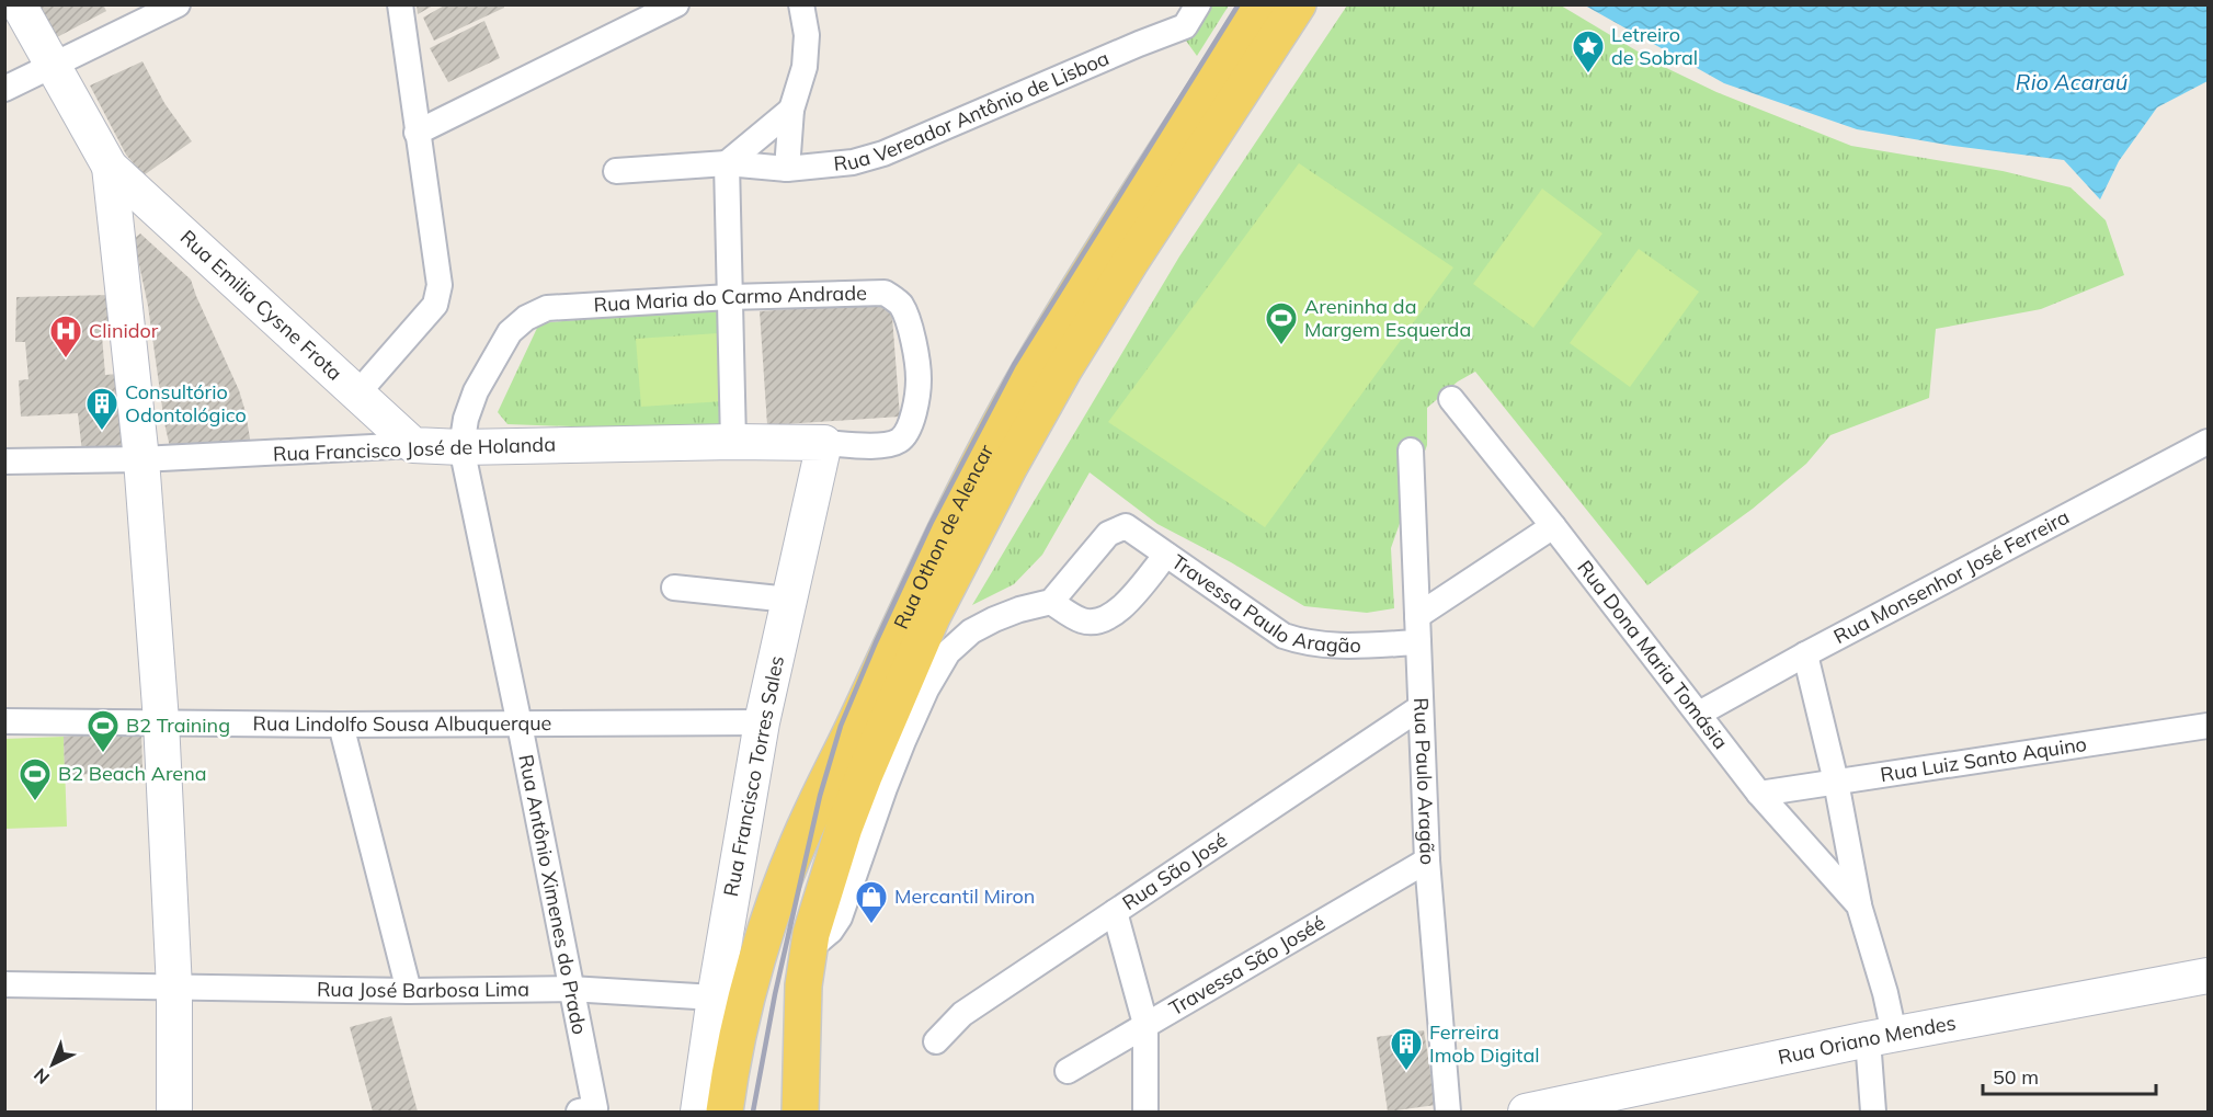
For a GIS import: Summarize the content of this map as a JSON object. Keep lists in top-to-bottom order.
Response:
{
  "streets": {
    "main road": ["Rua Othon de Alencar"],
    "street": [
      "Rua Vereador Antônio de Lisboa",
      "Rua Maria do Carmo Andrade",
      "Rua Emilia Cysne Frota",
      "Rua Francisco José de Holanda",
      "Rua Monsenhor José Ferreira",
      "Travessa Paulo Aragão",
      "Rua Dona Maria Tomásia",
      "Rua Lindolfo Sousa Albuquerque",
      "Rua Luiz Santo Aquino",
      "Rua Francisco Torres Sales",
      "Rua Paulo Aragão",
      "Rua São José",
      "Rua Antônio Ximenes do Prado",
      "Travessa São Joséé",
      "Rua José Barbosa Lima",
      "Rua Oriano Mendes"
    ]
  },
  "crossings": [
    ["Rua Maria do Carmo Andrade", "Rua Francisco José de Holanda"],
    ["Rua Maria do Carmo Andrade", "Rua Francisco Torres Sales"],
    ["Rua Maria do Carmo Andrade", "Rua Antônio Ximenes do Prado"],
    ["Rua Emilia Cysne Frota", "Rua Francisco José de Holanda"],
    ["Rua Francisco José de Holanda", "Rua Francisco Torres Sales"],
    ["Rua Francisco José de Holanda", "Rua Antônio Ximenes do Prado"],
    ["Rua Othon de Alencar", "Rua José Barbosa Lima"],
    ["Rua Monsenhor José Ferreira", "Rua Dona Maria Tomásia"],
    ["Travessa Paulo Aragão", "Rua Paulo Aragão"],
    ["Rua Dona Maria Tomásia", "Rua Luiz Santo Aquino"],
    ["Rua Dona Maria Tomásia", "Rua Oriano Mendes"],
    ["Rua Lindolfo Sousa Albuquerque", "Rua Francisco Torres Sales"],
    ["Rua Lindolfo Sousa Albuquerque", "Rua Antônio Ximenes do Prado"],
    ["Rua Francisco Torres Sales", "Rua José Barbosa Lima"],
    ["Rua Paulo Aragão", "Rua São José"],
    ["Rua Paulo Aragão", "Travessa São Joséé"],
    ["Rua Antônio Ximenes do Prado", "Rua José Barbosa Lima"]
  ],
  "water": ["Rio Acaraú"],
  "places": {
    "place": ["Letreiro de Sobral"],
    "sports": ["Areninha da Margem Esquerda", "B2 Training", "B2 Beach Arena"],
    "hospital": ["Clinidor"],
    "building": ["Consultório Odontológico", "Ferreira Imob Digital"],
    "shop": ["Mercantil Miron"]
  },
  "scale_bar": "50 m",
  "north": "bottom left"
}
